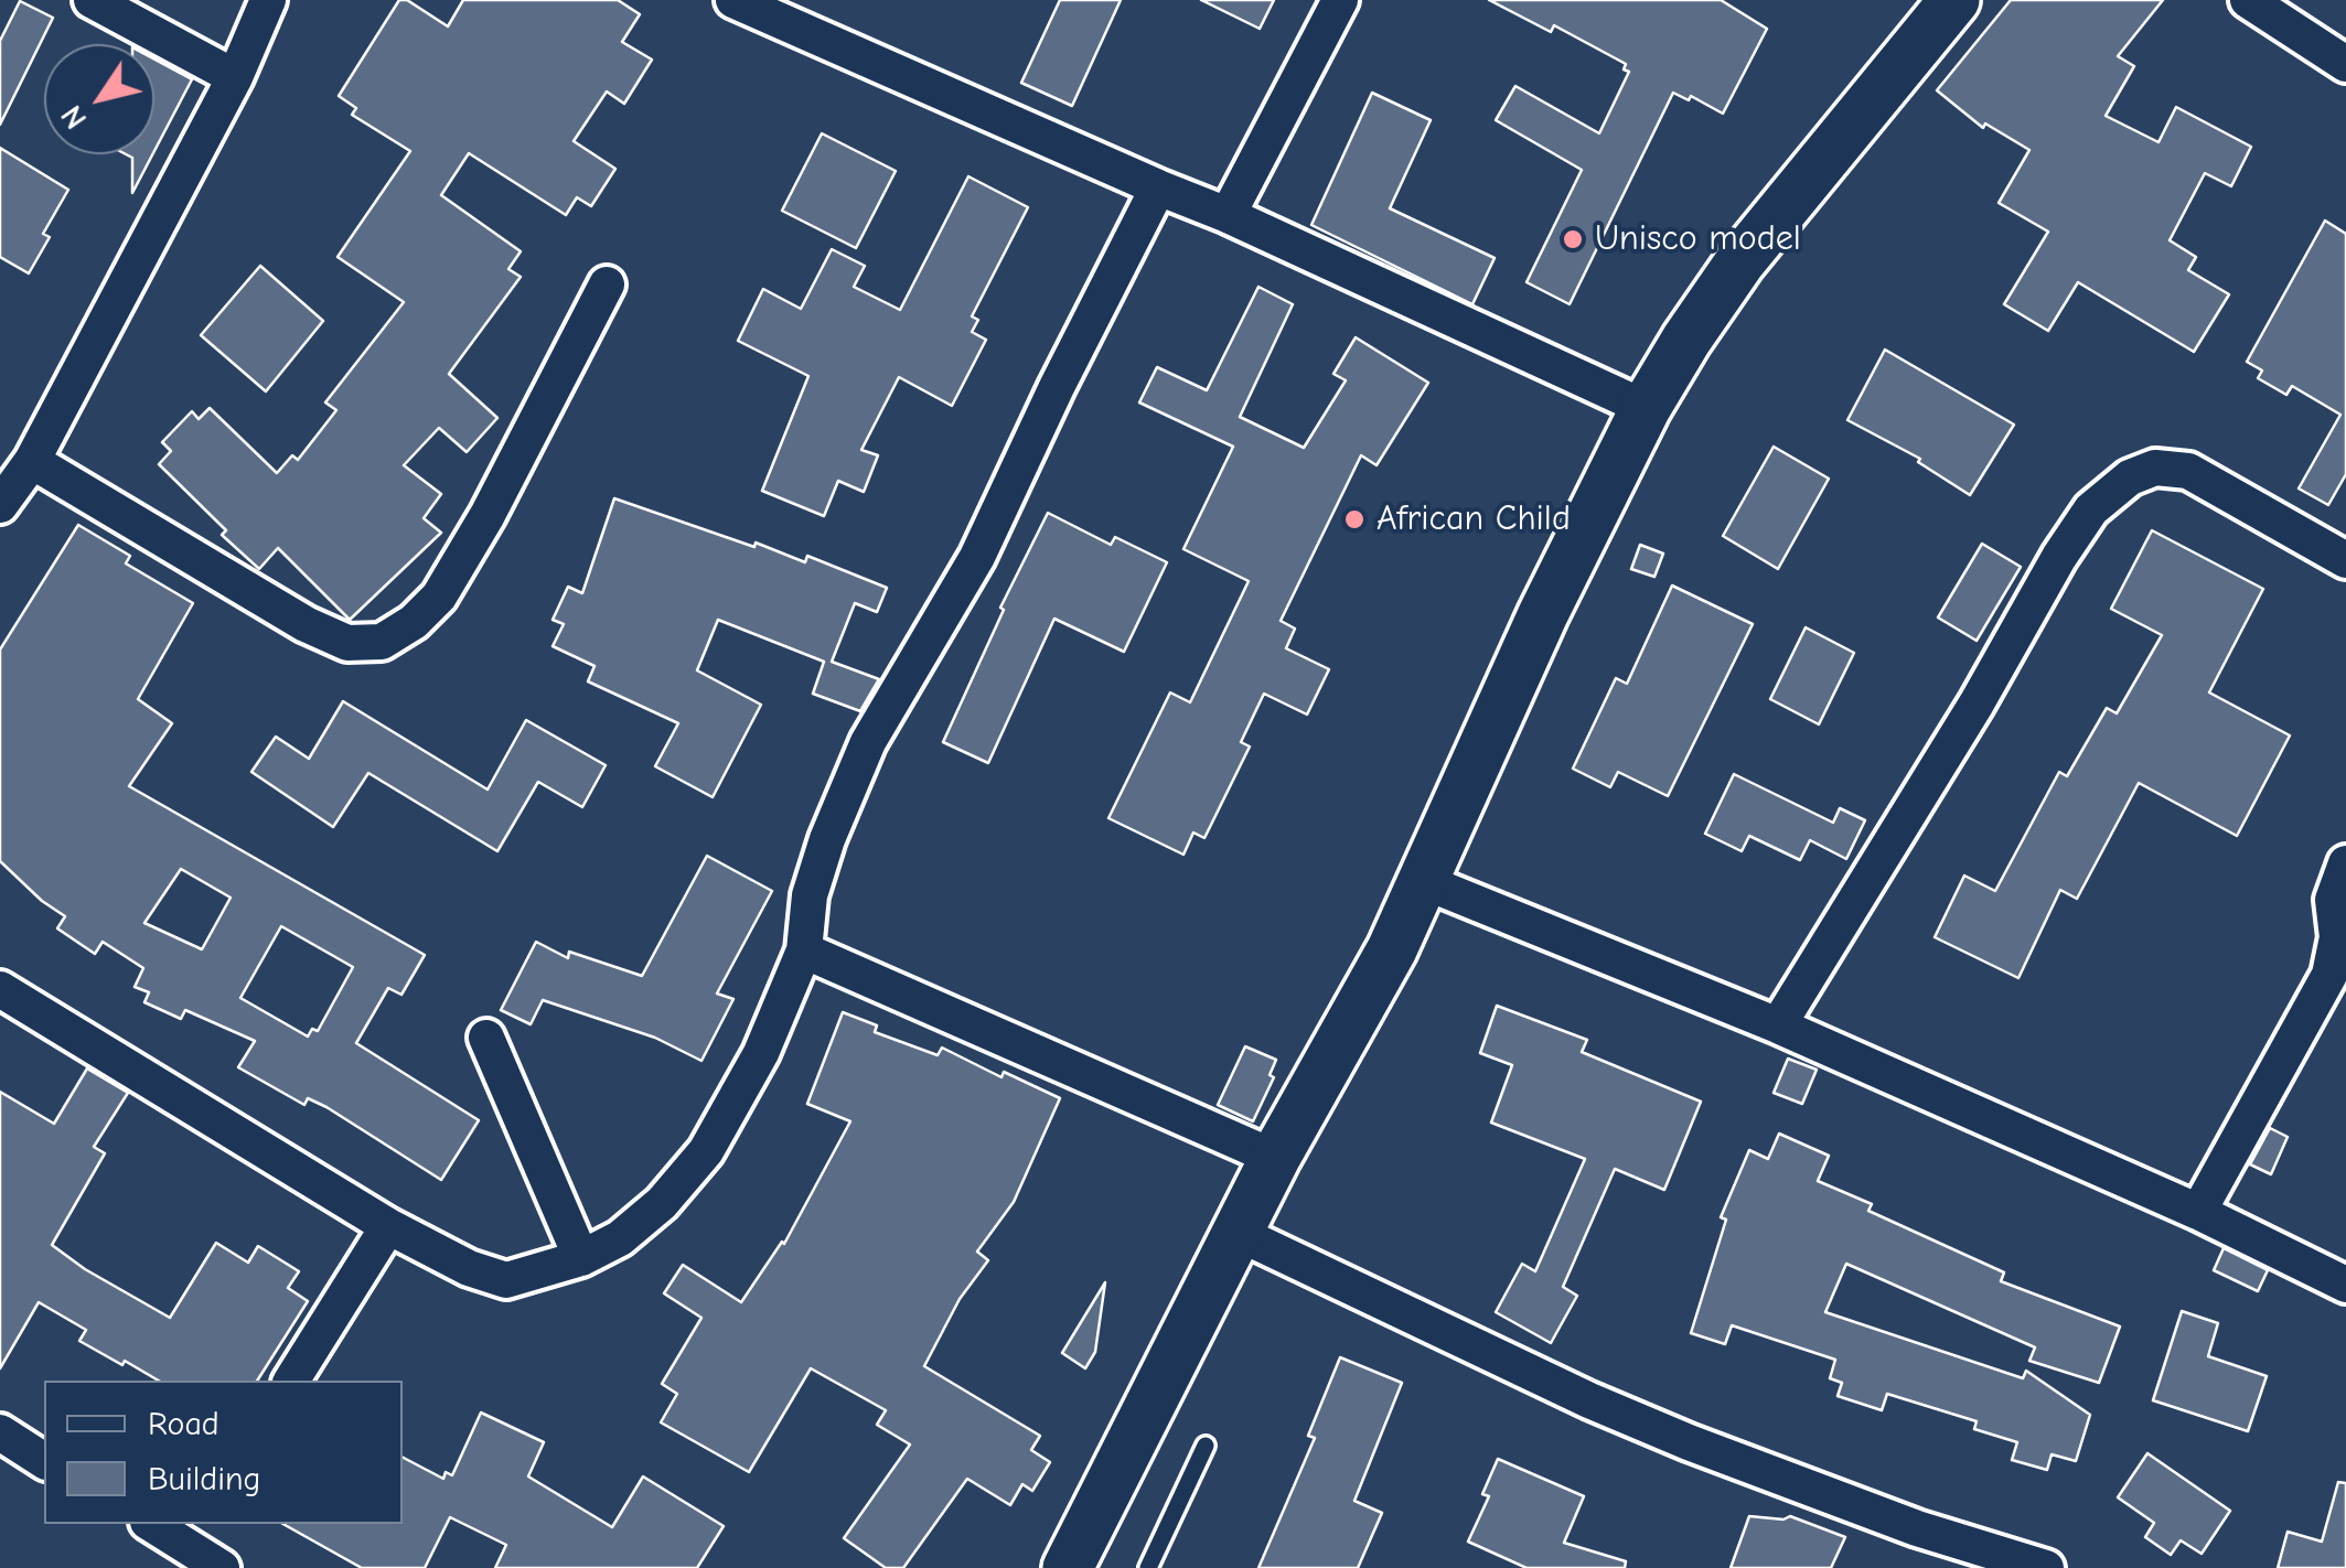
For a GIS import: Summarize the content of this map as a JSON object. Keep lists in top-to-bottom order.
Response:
{
  "places": ["Unisco model", "African Child"],
  "legend": ["Road", "Building"],
  "north": "bottom left"
}
